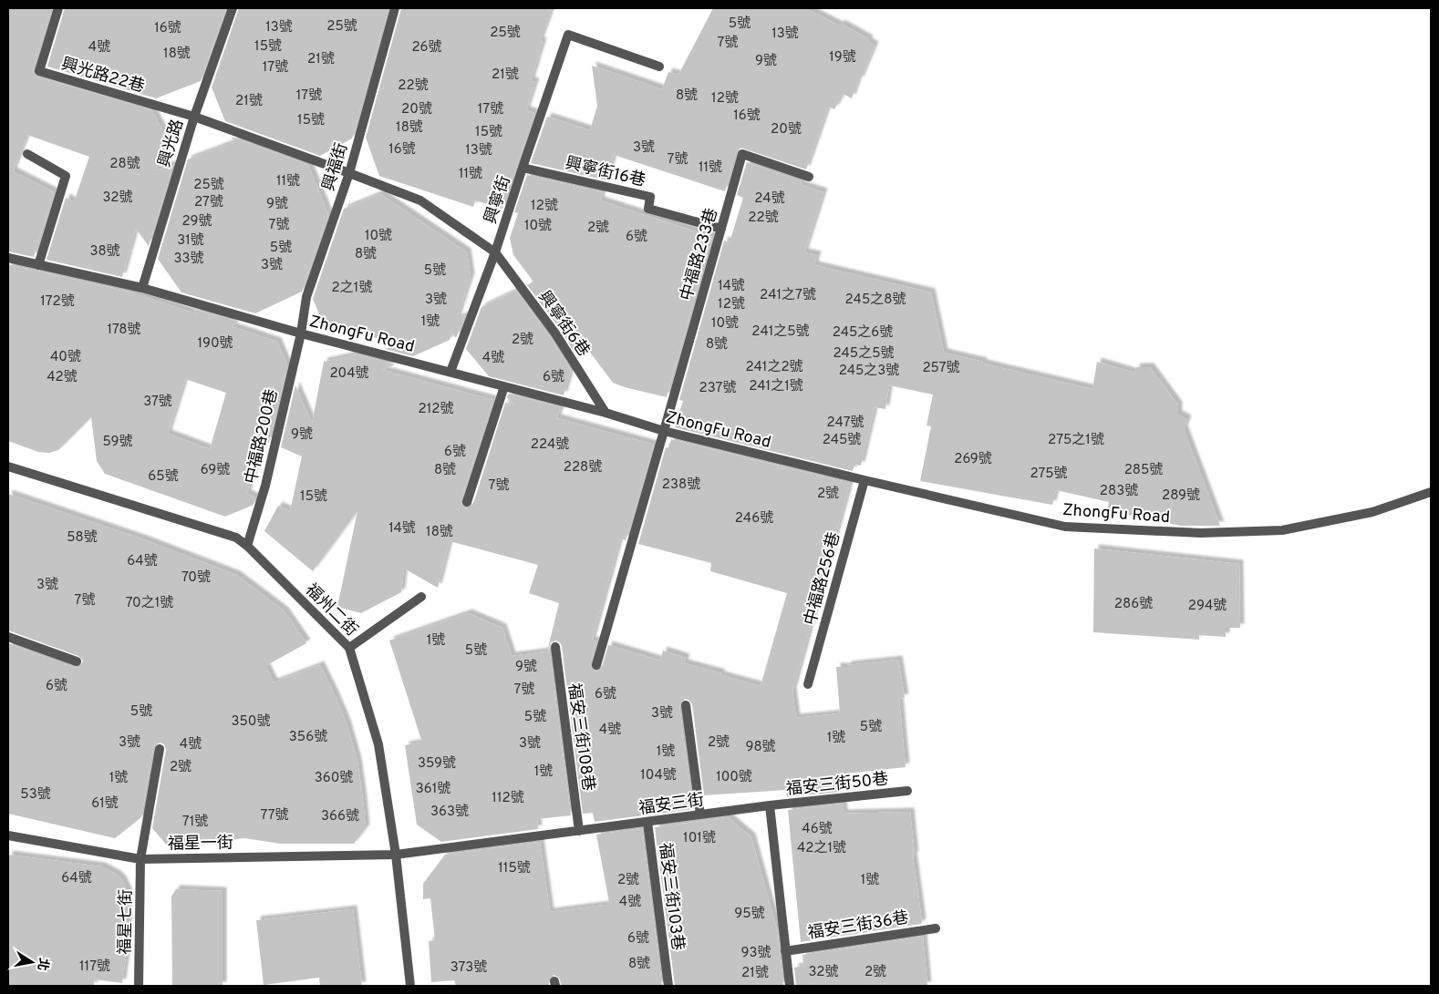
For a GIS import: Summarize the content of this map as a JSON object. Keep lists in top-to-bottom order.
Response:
{
  "streets": {
    "street": [
      "興光路22巷",
      "興光路",
      "興福街",
      "興寧街16巷",
      "興寧街",
      "中福路233巷",
      "興寧街6巷",
      "ZhongFu Road",
      "中福路200巷",
      "中福路256巷",
      "福州二街",
      "福安三街108巷",
      "福安三街50巷",
      "福安三街",
      "福星一街",
      "福安三街103巷",
      "福星七街",
      "福安三街36巷"
    ]
  },
  "crossings": [
    ["興光路22巷", "興光路"],
    ["興光路22巷", "興寧街6巷"],
    ["興光路", "興寧街6巷"],
    ["興光路", "ZhongFu Road"],
    ["興福街", "興寧街6巷"],
    ["興福街", "ZhongFu Road"],
    ["興福街", "中福路200巷"],
    ["興寧街16巷", "興寧街"],
    ["興寧街16巷", "中福路233巷"],
    ["興寧街", "興寧街6巷"],
    ["興寧街", "ZhongFu Road"],
    ["中福路233巷", "ZhongFu Road"],
    ["興寧街6巷", "ZhongFu Road"],
    ["ZhongFu Road", "中福路200巷"],
    ["ZhongFu Road", "中福路256巷"],
    ["中福路200巷", "福州二街"],
    ["福州二街", "福安三街"],
    ["福州二街", "福星一街"],
    ["福安三街108巷", "福安三街"],
    ["福安三街50巷", "福安三街"],
    ["福安三街", "福星一街"],
    ["福安三街", "福安三街103巷"],
    ["福星一街", "福星七街"]
  ],
  "house_numbers": [
    "5號",
    "25號",
    "13號",
    "16號",
    "25號",
    "13號",
    "7號",
    "15號",
    "4號",
    "26號",
    "18號",
    "19號",
    "21號",
    "9號",
    "17號",
    "21號",
    "22號",
    "17號",
    "8號",
    "12號",
    "21號",
    "20號",
    "17號",
    "16號",
    "15號",
    "18號",
    "20號",
    "15號",
    "3號",
    "16號",
    "13號",
    "7號",
    "28號",
    "11號",
    "11號",
    "11號",
    "25號",
    "32號",
    "24號",
    "27號",
    "9號",
    "12號",
    "22號",
    "29號",
    "7號",
    "10號",
    "2號",
    "10號",
    "6號",
    "31號",
    "5號",
    "38號",
    "8號",
    "33號",
    "3號",
    "5號",
    "14號",
    "2之1號",
    "241之7號",
    "3號",
    "245之8號",
    "172號",
    "12號",
    "1號",
    "10號",
    "178號",
    "241之5號",
    "245之6號",
    "2號",
    "190號",
    "8號",
    "245之5號",
    "40號",
    "4號",
    "241之2號",
    "257號",
    "245之3號",
    "204號",
    "42號",
    "6號",
    "241之1號",
    "237號",
    "37號",
    "212號",
    "247號",
    "9號",
    "245號",
    "275之1號",
    "59號",
    "224號",
    "6號",
    "269號",
    "228號",
    "69號",
    "8號",
    "285號",
    "275號",
    "65號",
    "238號",
    "7號",
    "283號",
    "2號",
    "289號",
    "15號",
    "246號",
    "14號",
    "18號",
    "58號",
    "64號",
    "70號",
    "3號",
    "7號",
    "70之1號",
    "286號",
    "294號",
    "1號",
    "5號",
    "9號",
    "6號",
    "7號",
    "6號",
    "5號",
    "3號",
    "5號",
    "350號",
    "5號",
    "4號",
    "356號",
    "1號",
    "3號",
    "2號",
    "3號",
    "4號",
    "98號",
    "1號",
    "359號",
    "2號",
    "1號",
    "104號",
    "100號",
    "1號",
    "360號",
    "361號",
    "53號",
    "112號",
    "61號",
    "363號",
    "77號",
    "366號",
    "71號",
    "46號",
    "101號",
    "42之1號",
    "115號",
    "64號",
    "2號",
    "1號",
    "4號",
    "95號",
    "6號",
    "93號",
    "8號",
    "117號",
    "373號",
    "32號",
    "2號",
    "21號"
  ],
  "north": "right"
}
